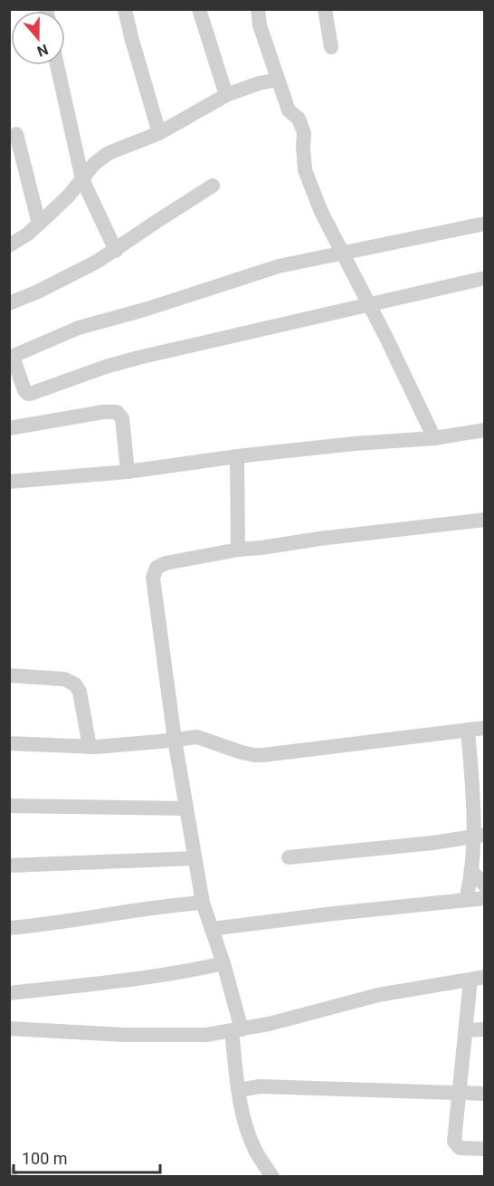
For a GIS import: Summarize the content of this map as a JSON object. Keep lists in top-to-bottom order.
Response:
{
  "scale_bar": "100 m",
  "north": "bottom"
}
